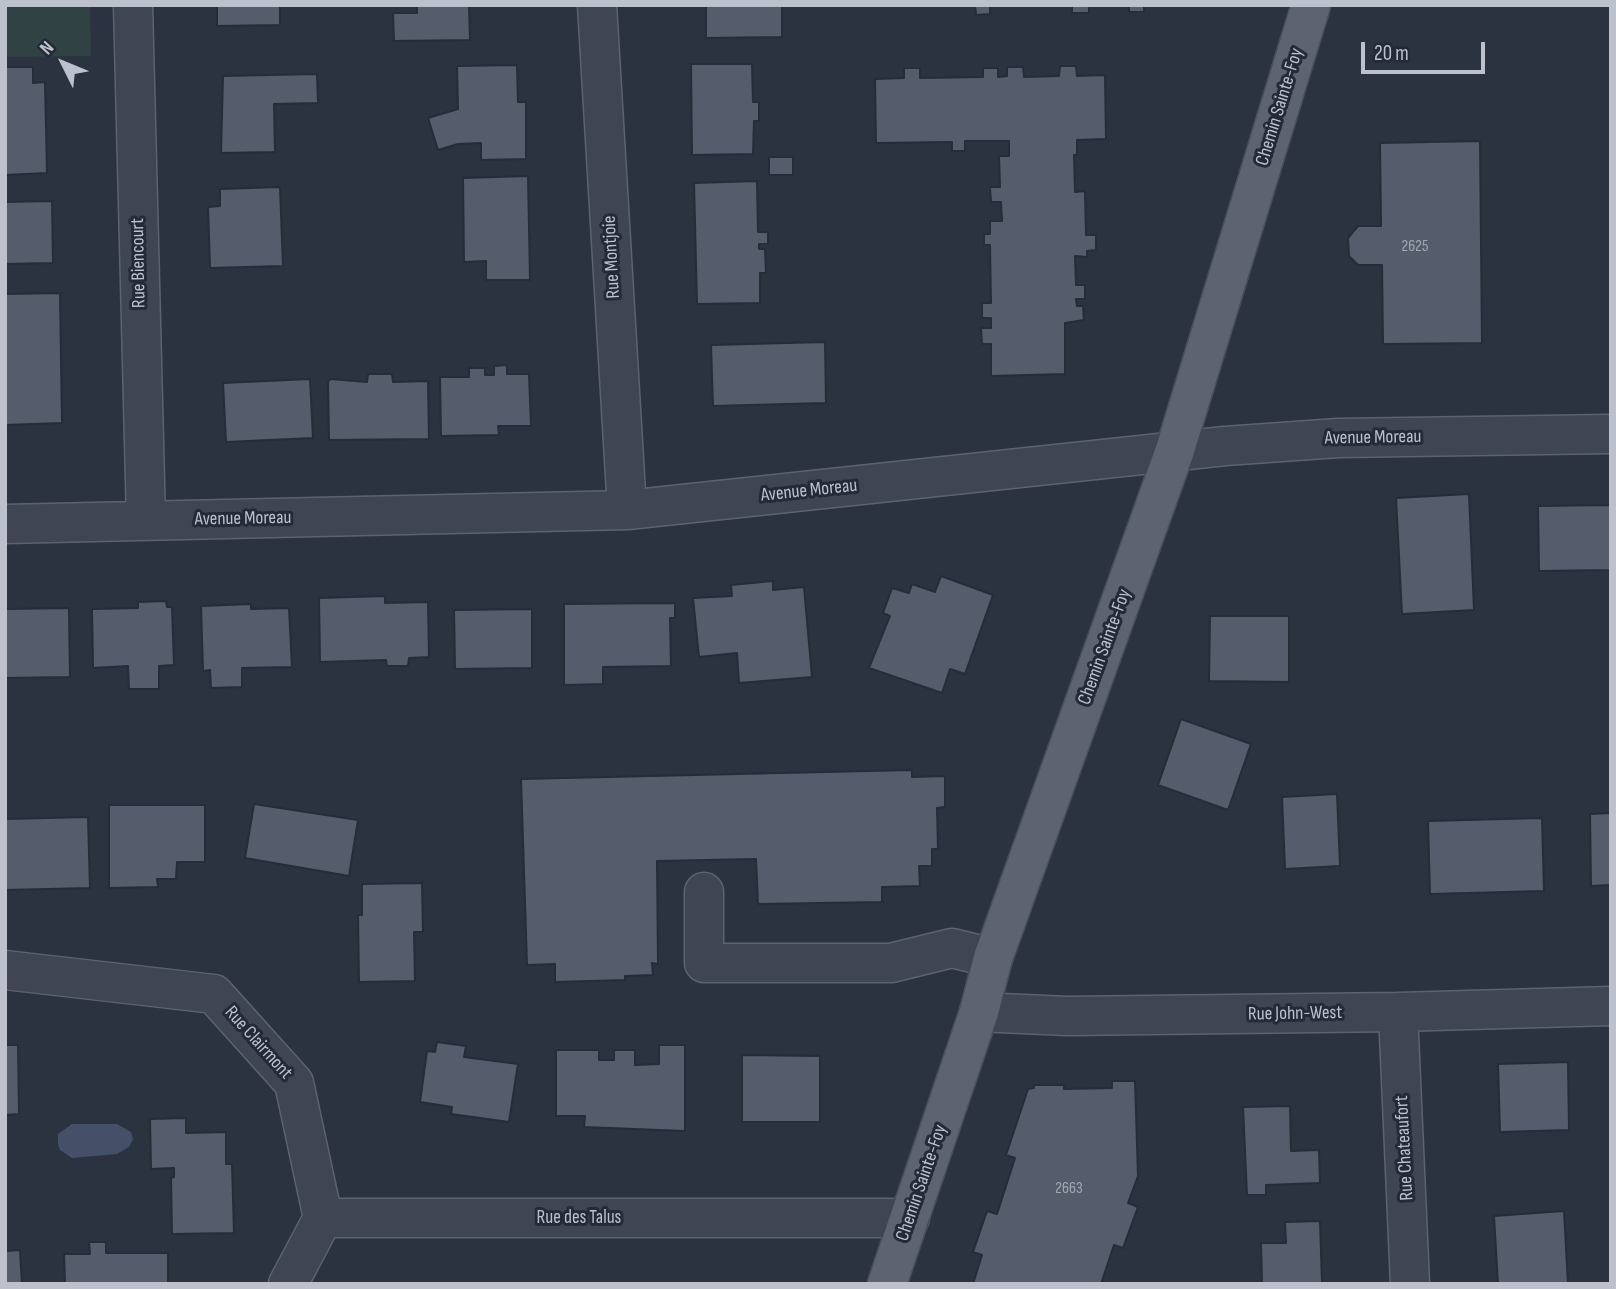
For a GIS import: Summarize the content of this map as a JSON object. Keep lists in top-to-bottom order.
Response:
{
  "streets": {
    "main road": ["Chemin Sainte-Foy"],
    "street": [
      "Rue Montjoie",
      "Rue Biencourt",
      "Avenue Moreau",
      "Rue John-West",
      "Rue Clairmont",
      "Rue Chateaufort",
      "Rue des Talus"
    ]
  },
  "crossings": [
    ["Chemin Sainte-Foy", "Avenue Moreau"],
    ["Chemin Sainte-Foy", "Rue John-West"],
    ["Chemin Sainte-Foy", "Rue des Talus"],
    ["Rue Montjoie", "Avenue Moreau"],
    ["Rue Biencourt", "Avenue Moreau"],
    ["Rue John-West", "Rue Chateaufort"],
    ["Rue Clairmont", "Rue des Talus"]
  ],
  "house_numbers": ["2625", "2663"],
  "scale_bar": "20 m",
  "north": "top left"
}
